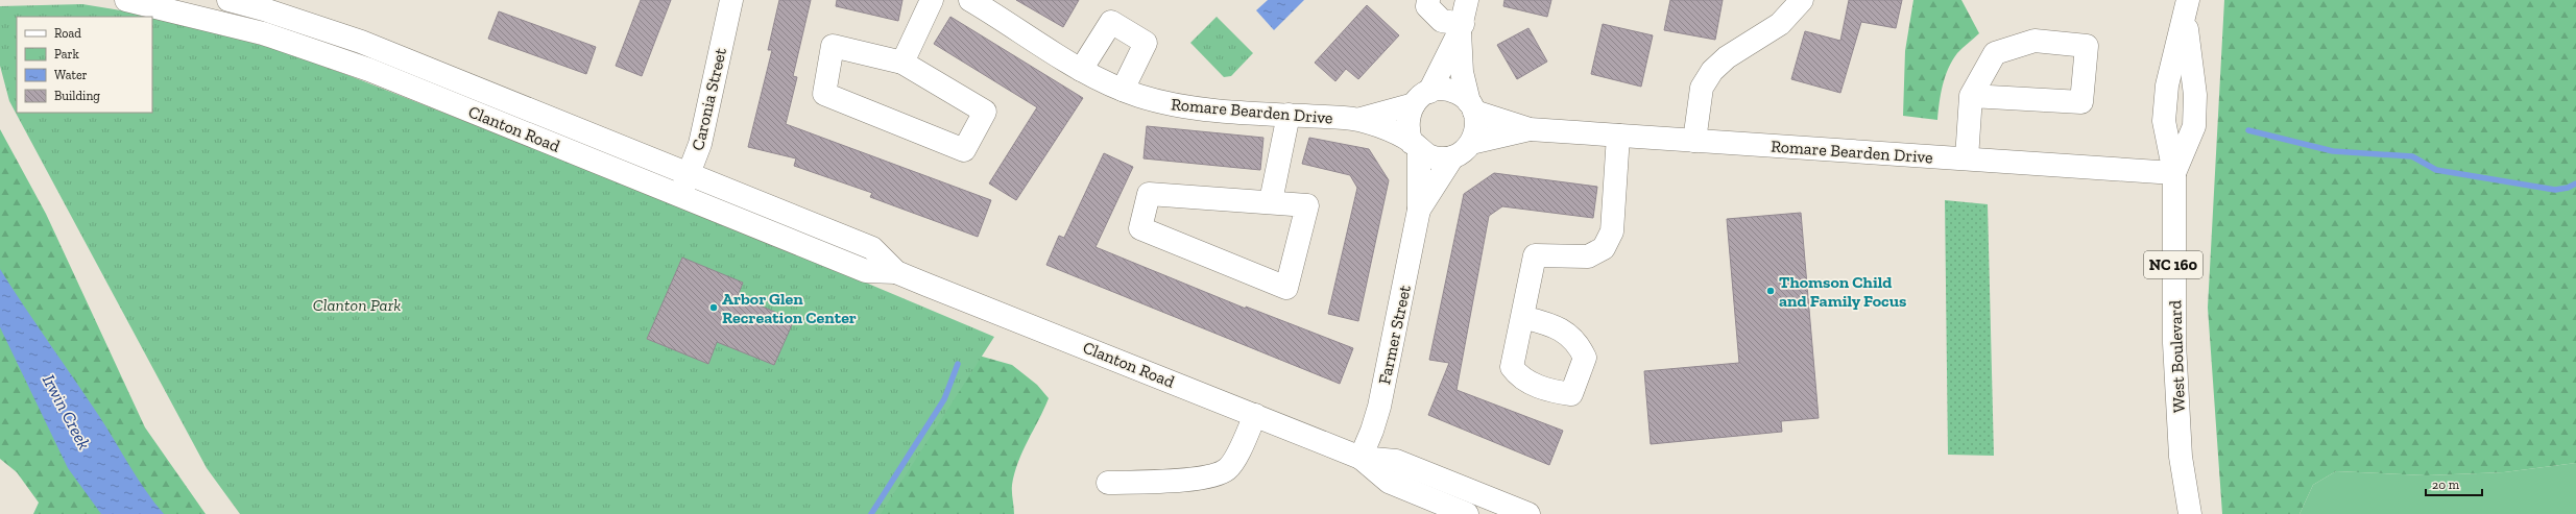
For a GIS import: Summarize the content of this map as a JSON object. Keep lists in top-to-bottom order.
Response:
{
  "streets": {
    "main road": [
      "Caronia Street",
      "Romare Bearden Drive",
      "Clanton Road",
      "NC 160",
      "Farmer Street",
      "West Boulevard"
    ]
  },
  "crossings": [
    ["Caronia Street", "Clanton Road"],
    ["Romare Bearden Drive", "Farmer Street"],
    ["Romare Bearden Drive", "West Boulevard"],
    ["Clanton Road", "Farmer Street"]
  ],
  "water": ["Irwin Creek"],
  "parks": ["Clanton Park"],
  "places": ["Thomson Child and Family Focus", "Arbor Glen Recreation Center"],
  "legend": [
    "Road",
    "Park",
    "Water",
    "Building"
  ],
  "scale_bar": "20 m"
}
